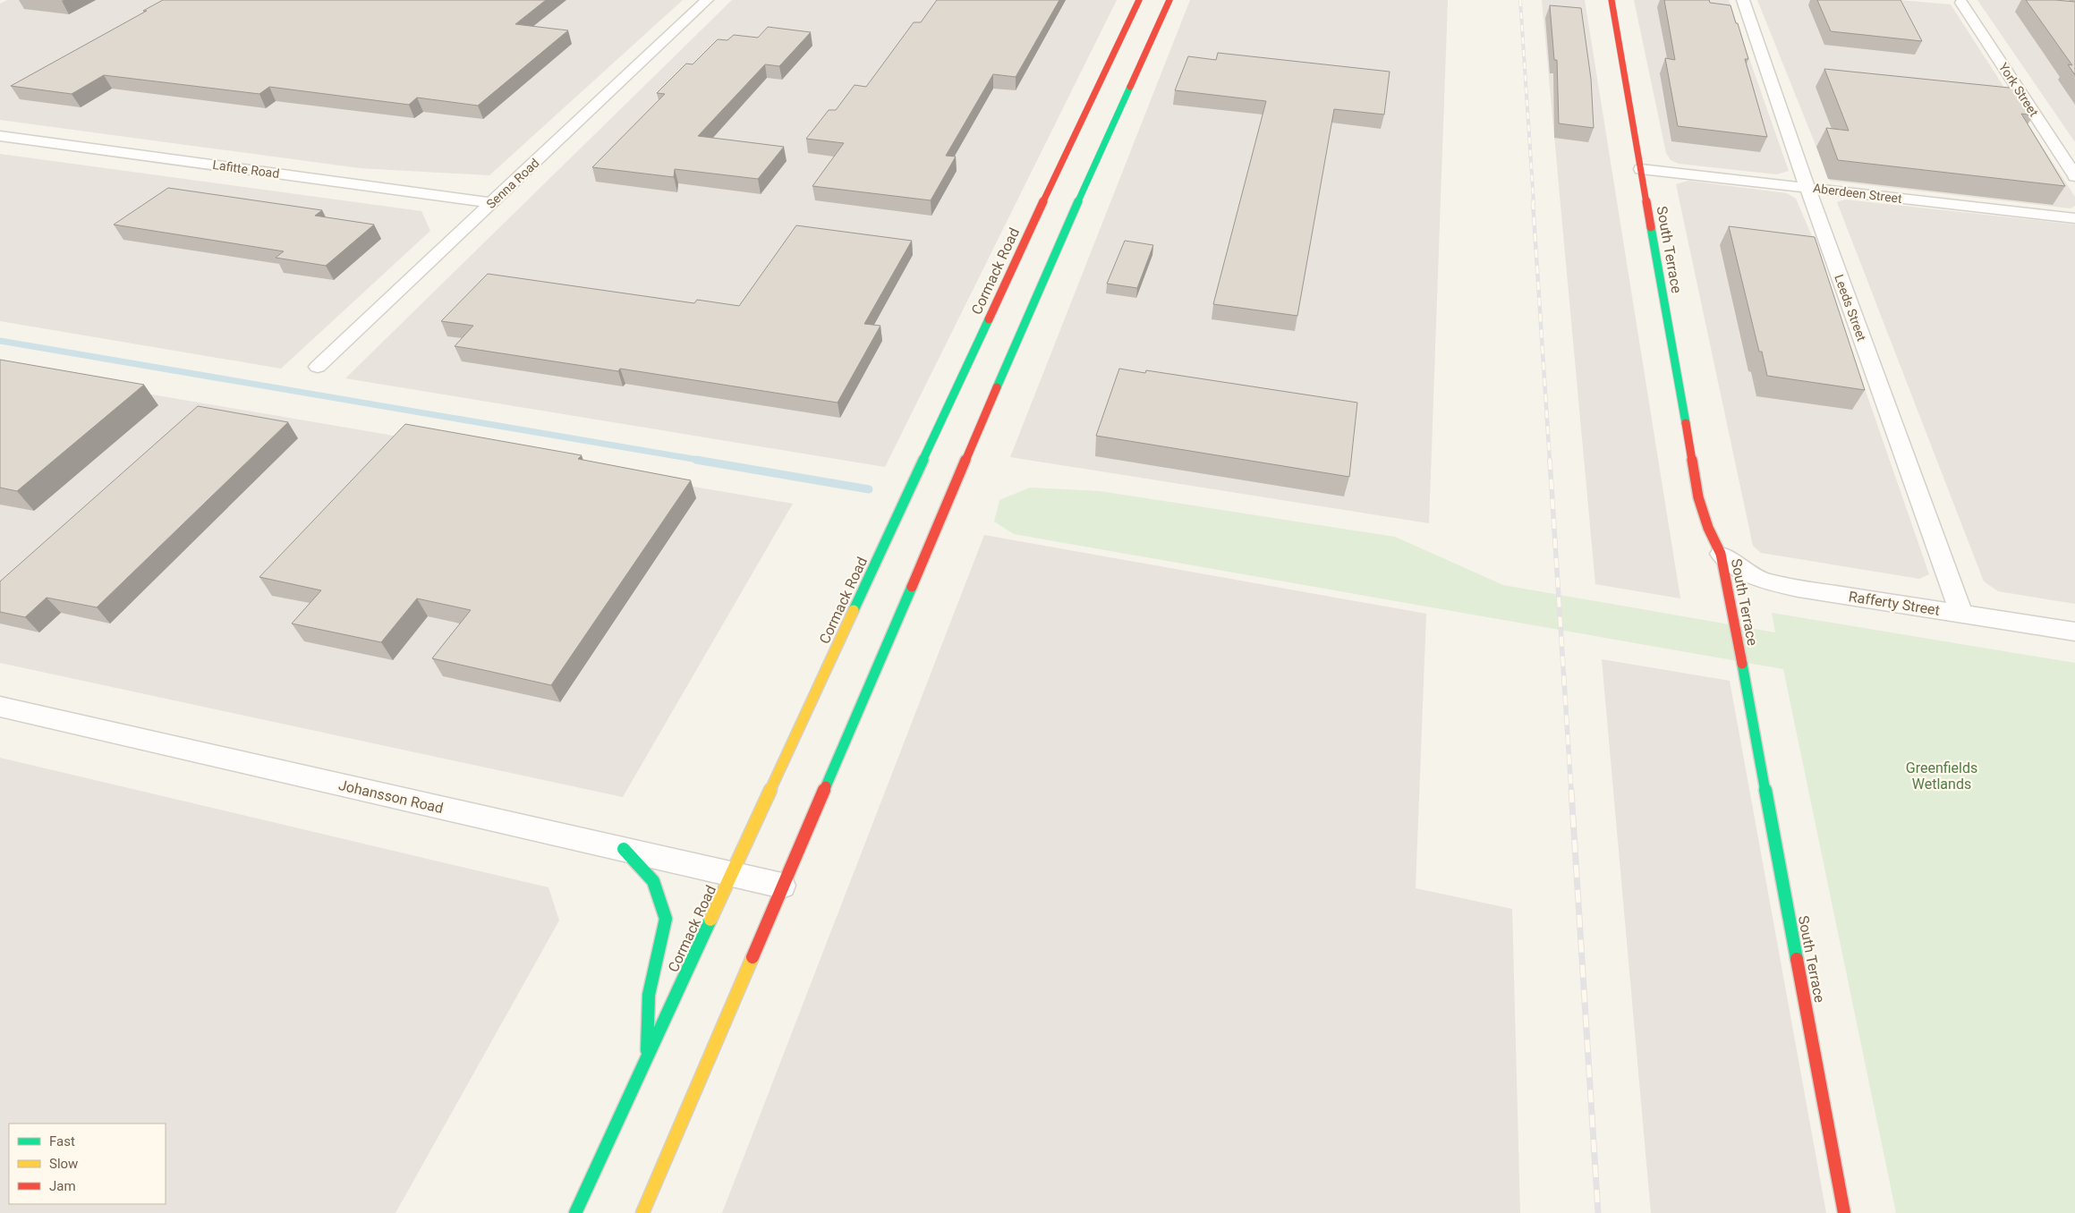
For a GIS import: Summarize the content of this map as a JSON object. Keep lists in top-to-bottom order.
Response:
{
  "streets": {
    "street": [
      "York Street",
      "Lafitte Road",
      "Senna Road",
      "Aberdeen Street",
      "South Terrace",
      "Cormack Road",
      "Leeds Street",
      "Rafferty Street",
      "Johansson Road"
    ]
  },
  "crossings": [
    ["Lafitte Road", "Senna Road"],
    ["Aberdeen Street", "South Terrace"],
    ["Aberdeen Street", "Leeds Street"],
    ["South Terrace", "Rafferty Street"],
    ["Cormack Road", "Johansson Road"],
    ["Leeds Street", "Rafferty Street"]
  ],
  "parks": ["Greenfields Wetlands"],
  "legend": ["Fast", "Slow", "Jam"]
}
